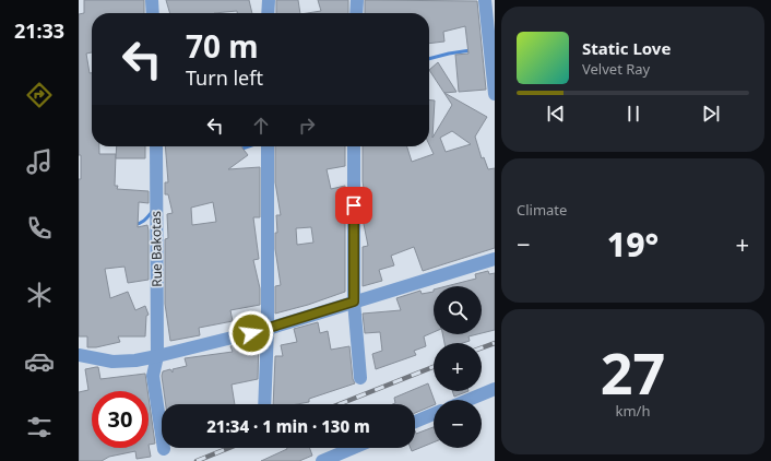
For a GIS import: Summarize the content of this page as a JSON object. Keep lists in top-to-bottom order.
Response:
{
  "streets": {
    "street": ["Rue Bakotas"]
  },
  "page": {
    "tabs": "21:33",
    "turn": ["70 m", "Turn left"],
    "song": ["Static Love", "Velvet Ray"],
    "tile": [
      "Climate",
      ["27", "km/h"]
    ],
    "heat": ["−", "19°", "+"],
    "map_buttons": ["+", "−"],
    "limit": "30",
    "trip": "21:34 · 1 min · 130 m"
  }
}
